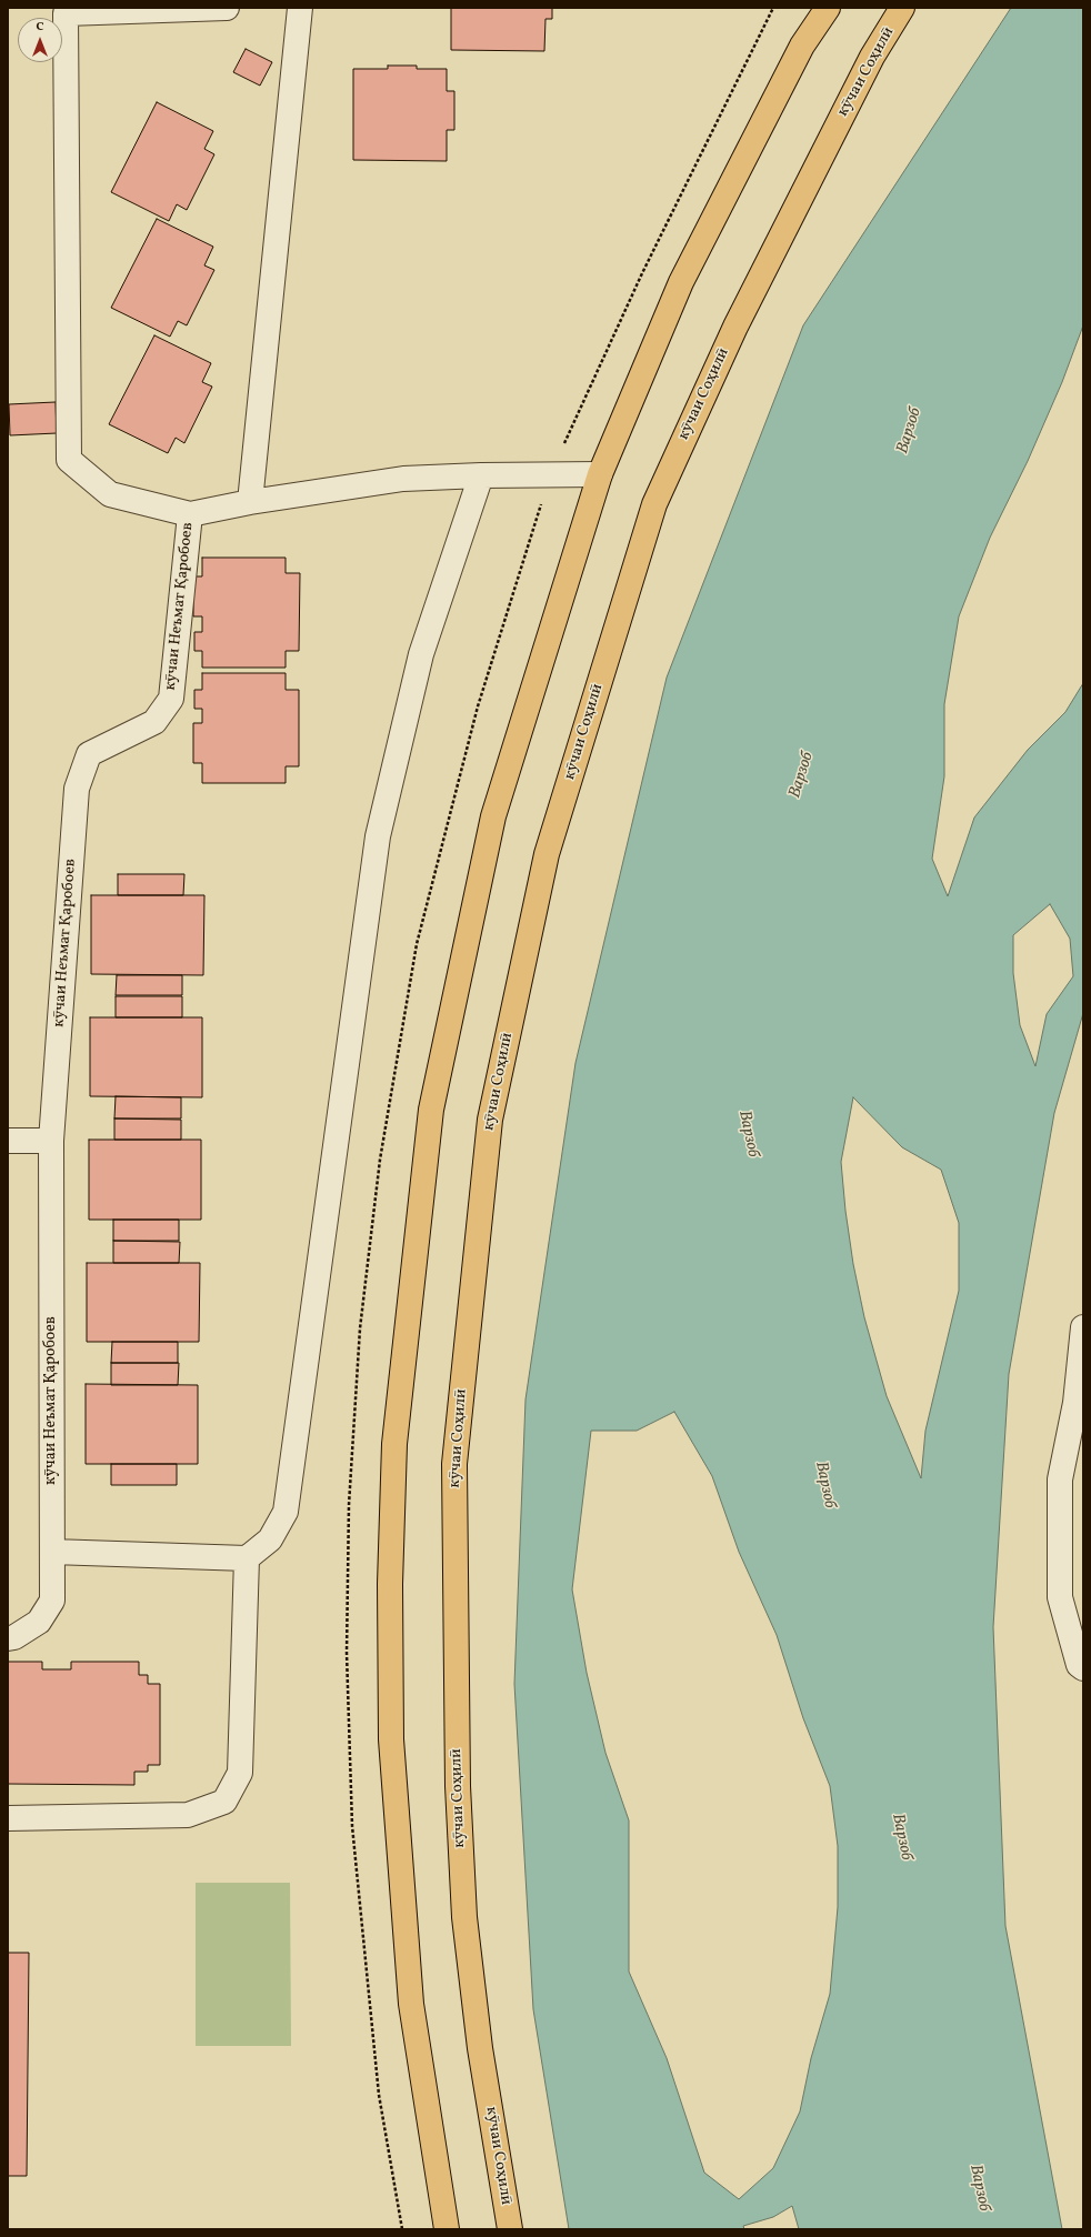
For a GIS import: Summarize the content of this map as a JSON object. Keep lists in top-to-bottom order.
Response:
{
  "streets": {
    "main road": ["кӯчаи Соҳилӣ"],
    "street": ["кӯчаи Неъмат Қаробоев"]
  },
  "water": ["Варзоб"],
  "north": "top"
}
